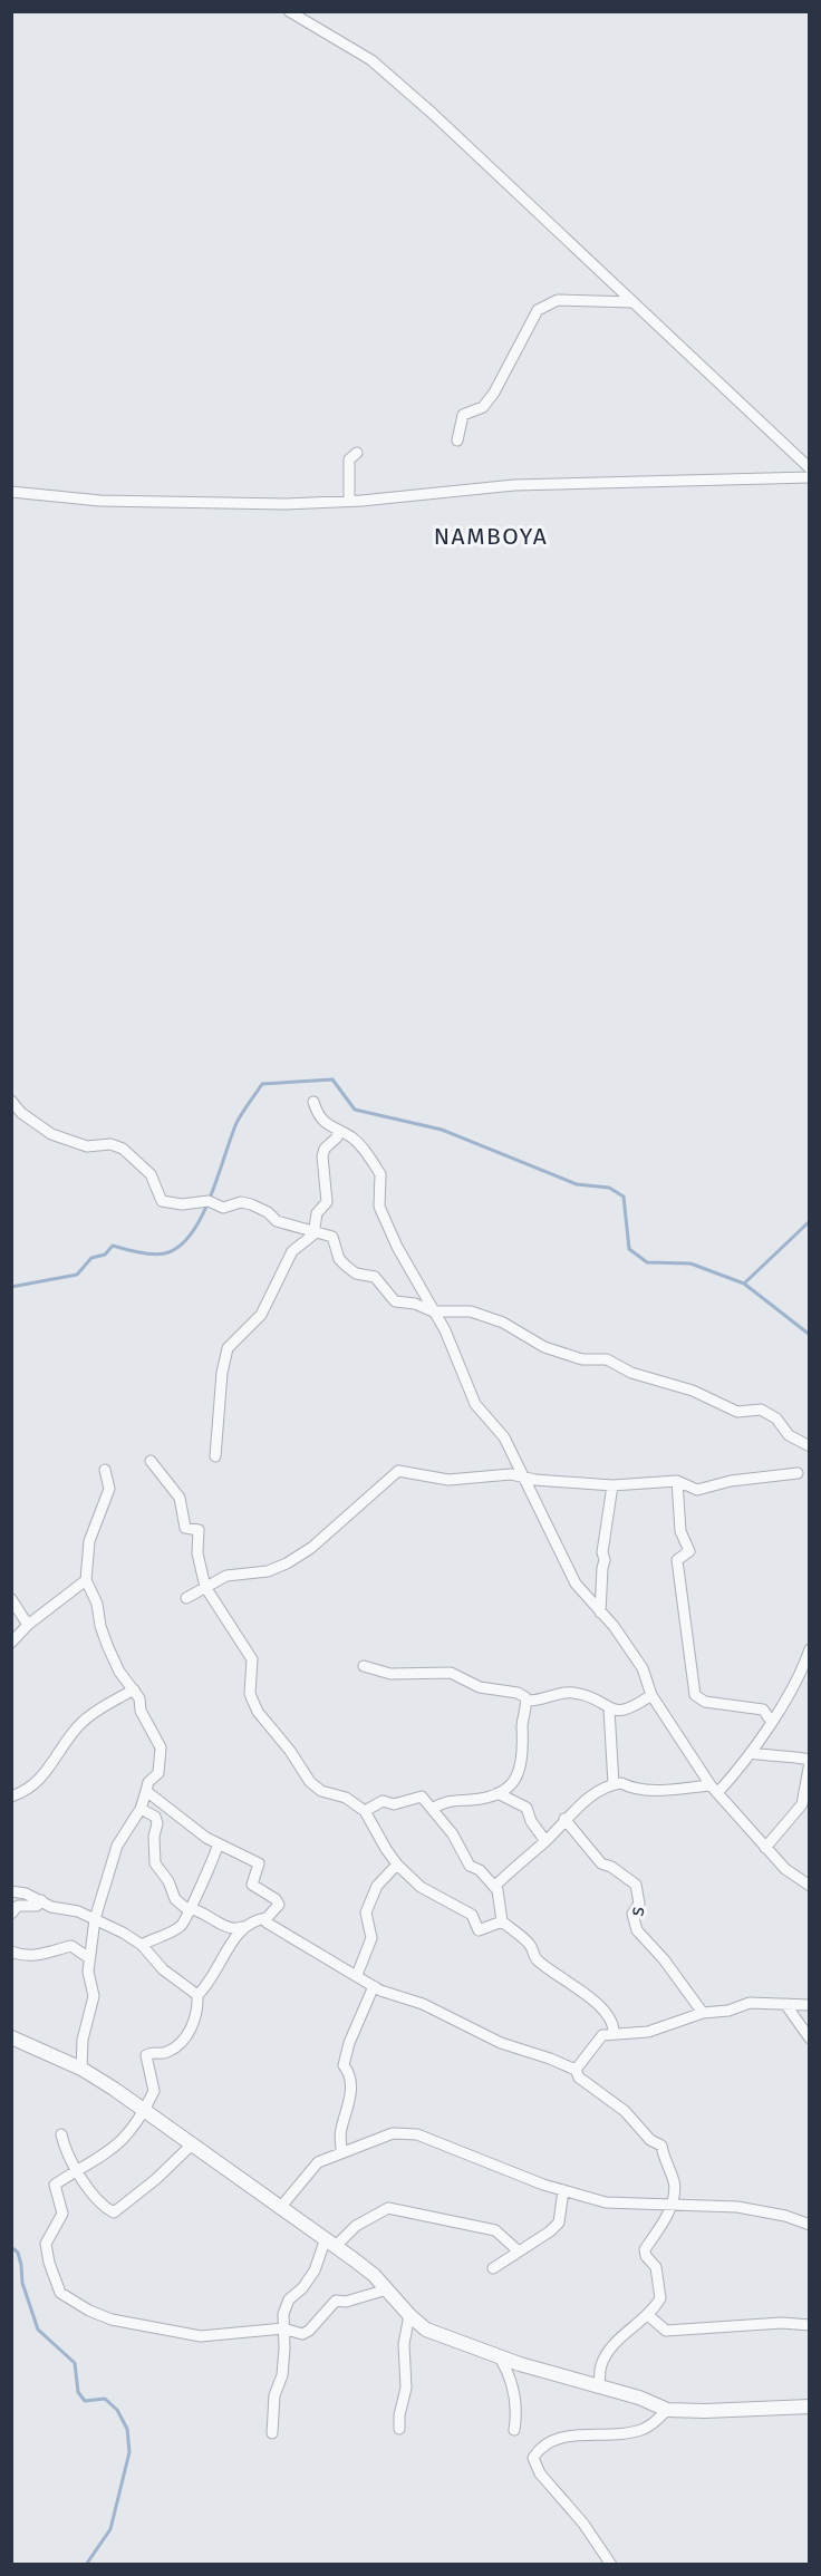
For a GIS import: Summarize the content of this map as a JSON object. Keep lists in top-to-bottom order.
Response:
{
  "streets": {
    "street": ["s"]
  },
  "districts": ["NAMBOYA"]
}
